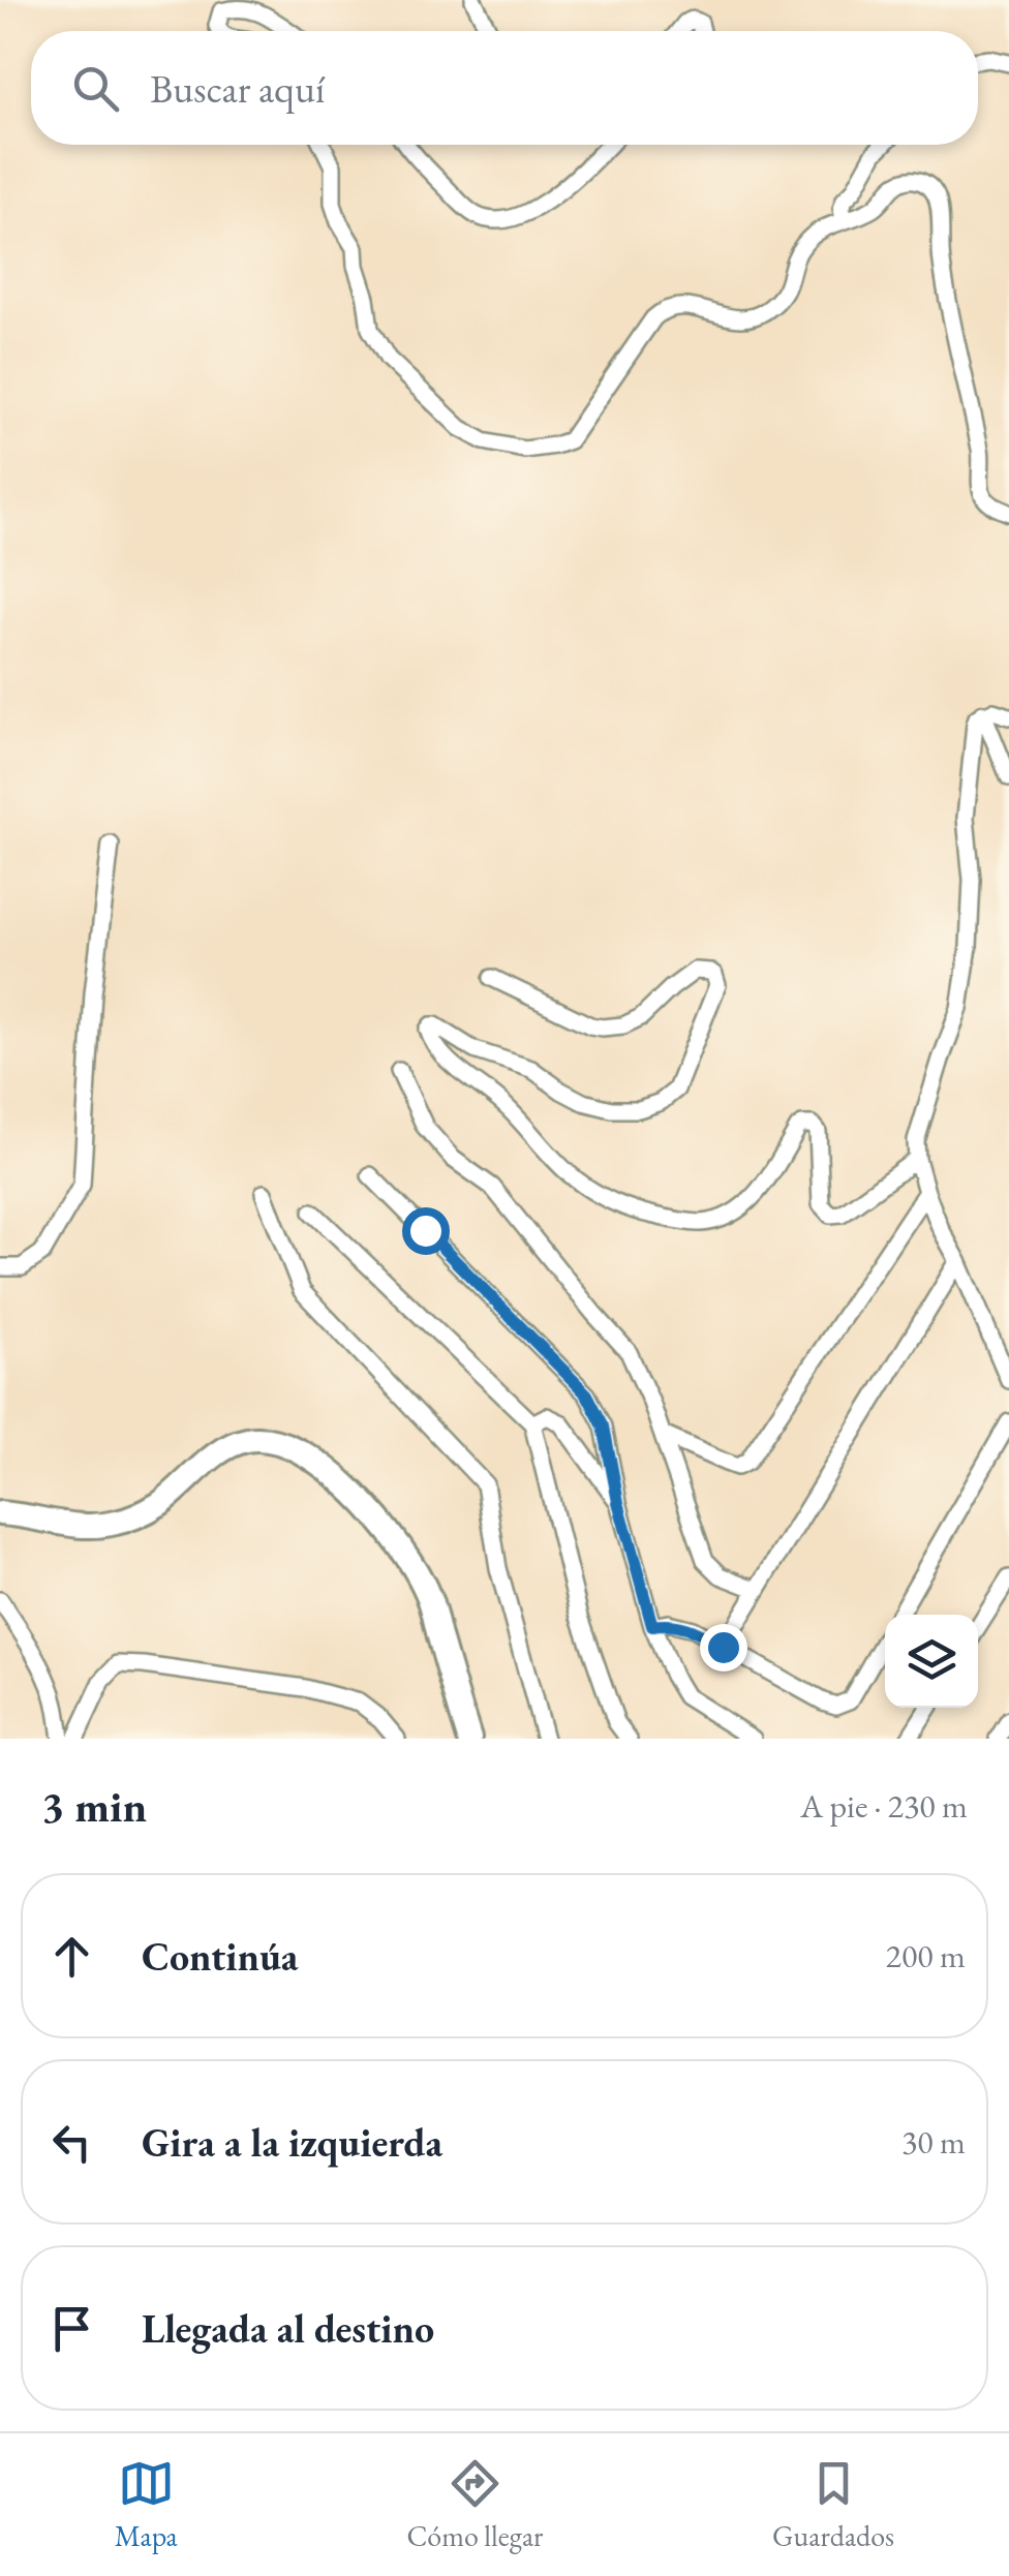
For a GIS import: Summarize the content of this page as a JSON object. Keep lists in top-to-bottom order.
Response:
{
  "page": {
    "search": "Buscar aquí",
    "heading": ["3 min", "A pie · 230 m"],
    "list": [
      ["Continúa", "200 m"],
      ["Gira a la izquierda", "30 m"],
      "Llegada al destino"
    ],
    "nav": ["Mapa", "Cómo llegar", "Guardados"]
  }
}
